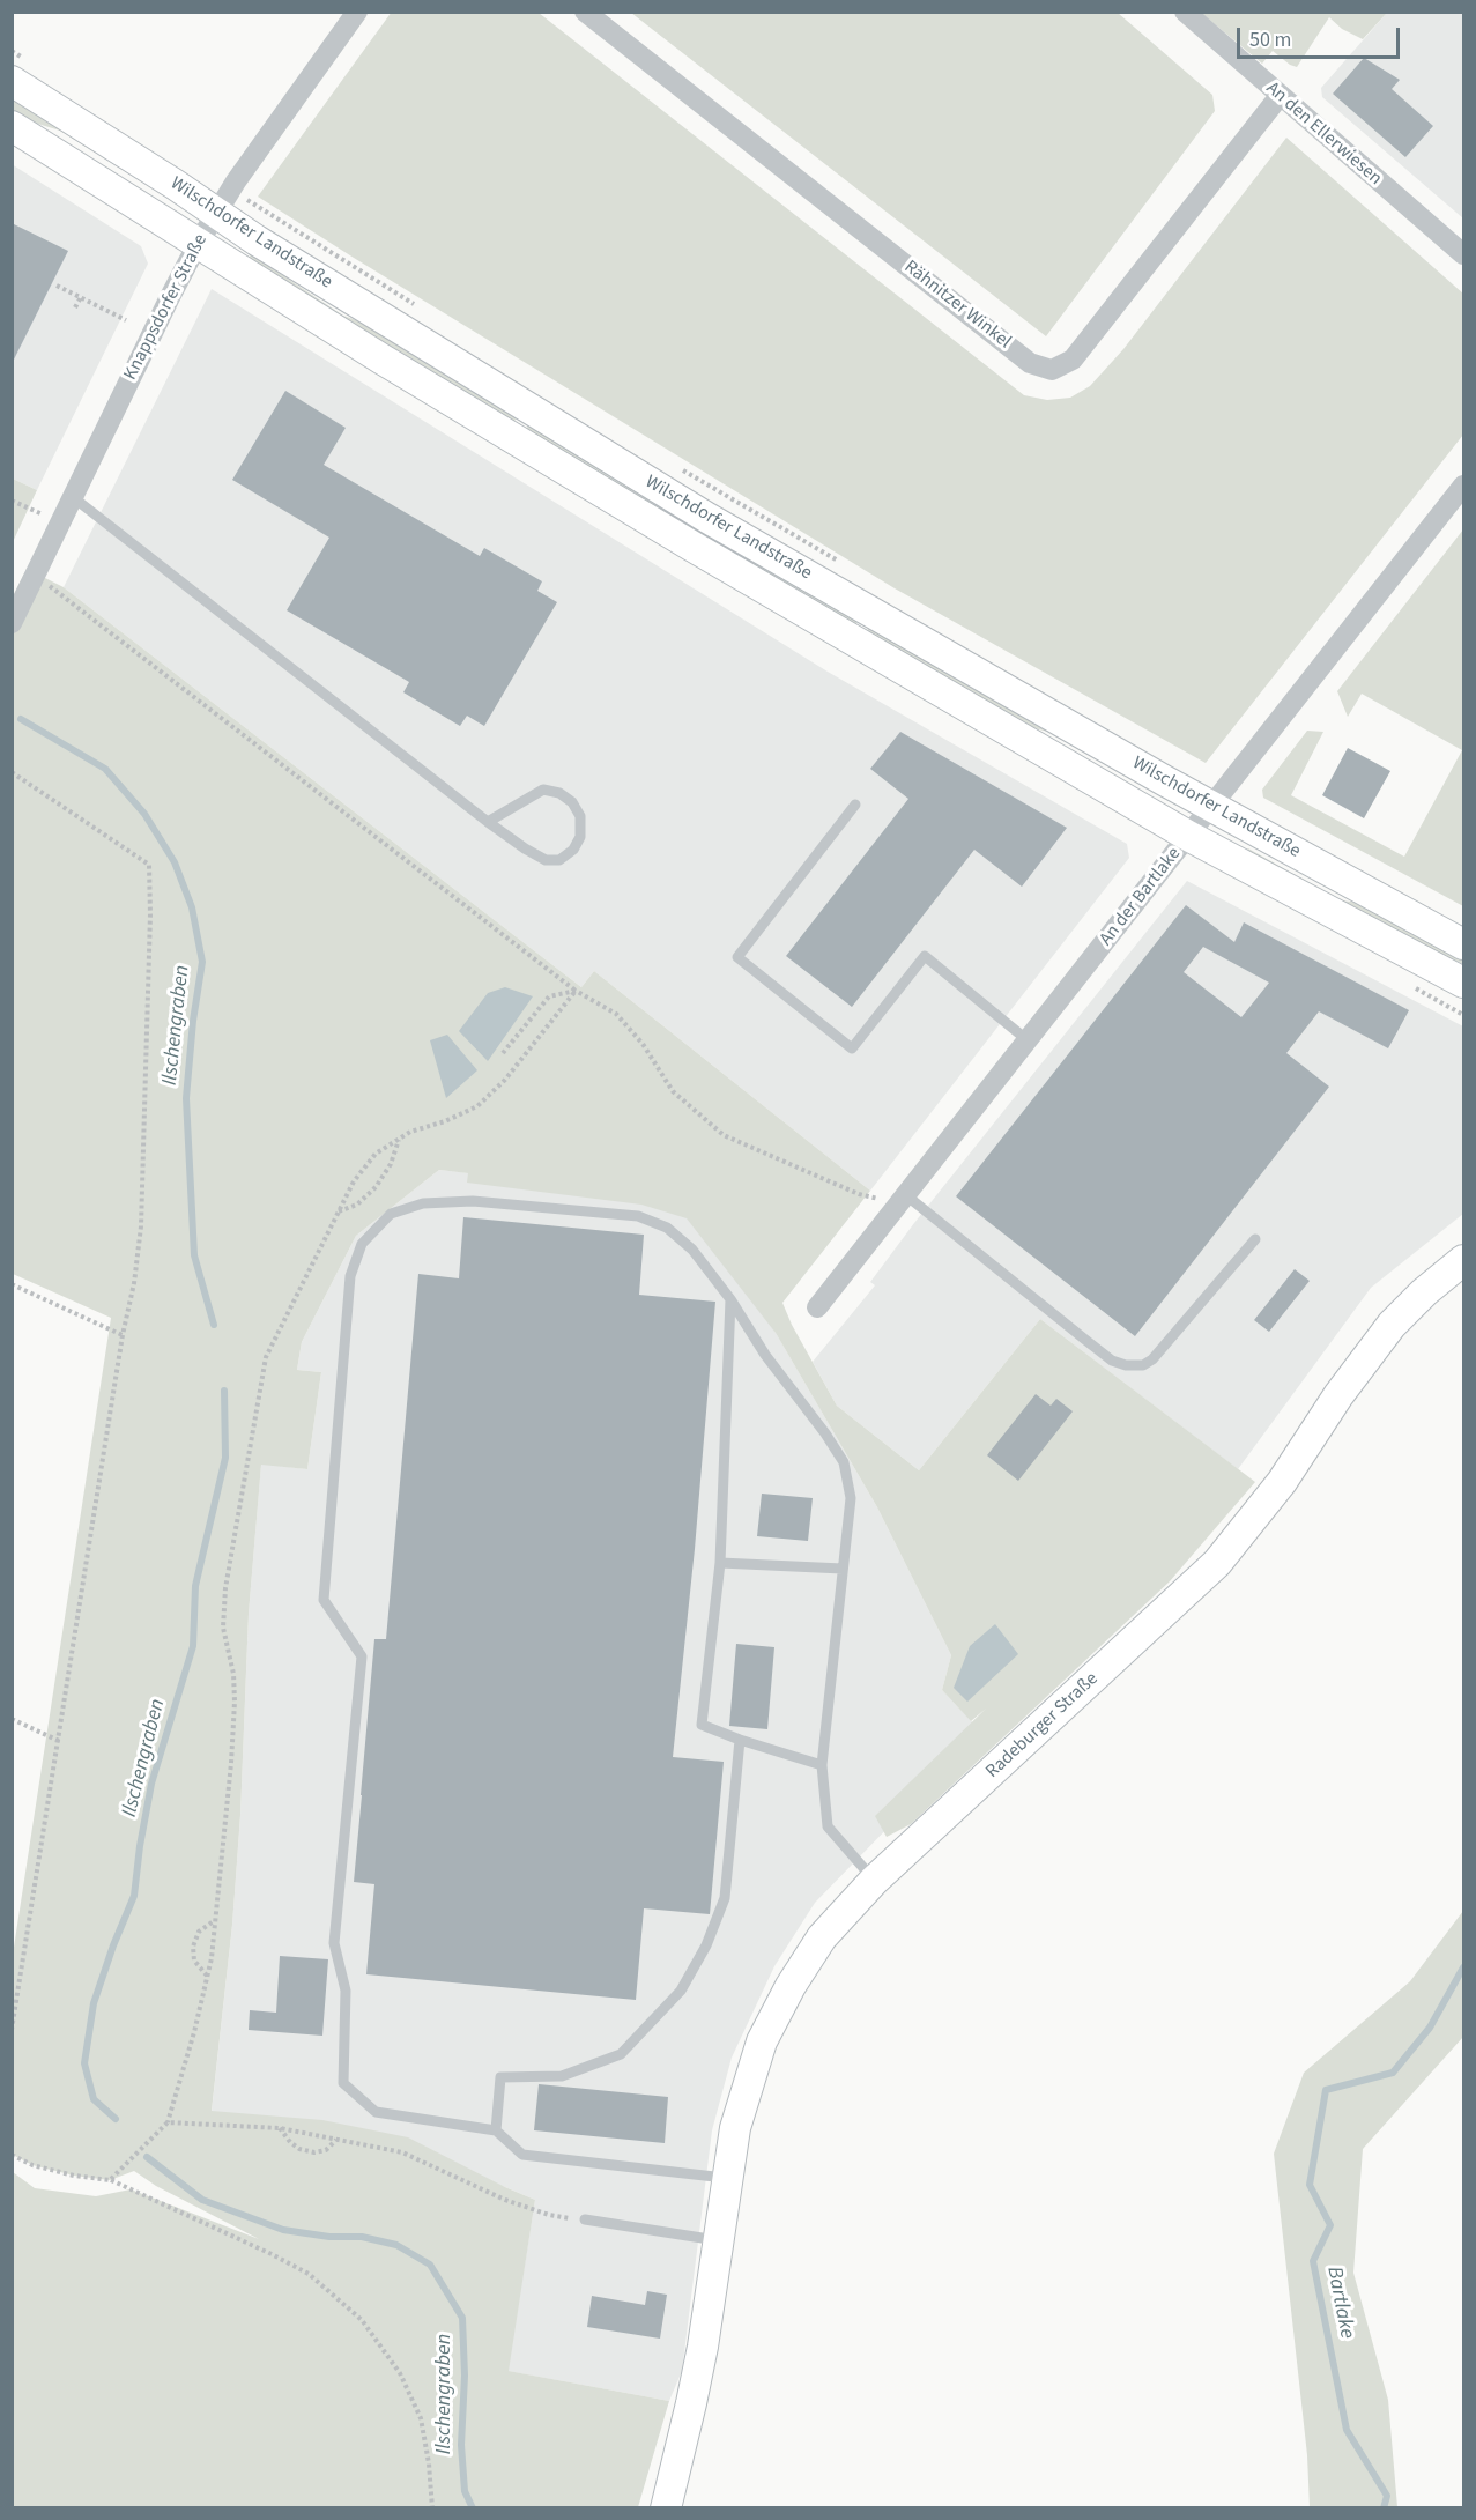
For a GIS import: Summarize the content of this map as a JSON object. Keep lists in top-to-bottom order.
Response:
{
  "streets": {
    "main road": ["Wilschdorfer Landstraße", "Radeburger Straße"],
    "street": [
      "An den Ellerwiesen",
      "Rähnitzer Winkel",
      "Knappsdorfer Straße",
      "An der Bartlake"
    ]
  },
  "crossings": [
    ["An den Ellerwiesen", "Rähnitzer Winkel"],
    ["Wilschdorfer Landstraße", "Knappsdorfer Straße"],
    ["Wilschdorfer Landstraße", "An der Bartlake"]
  ],
  "water": ["Ilschengraben", "Bartlake"],
  "scale_bar": "50 m"
}
